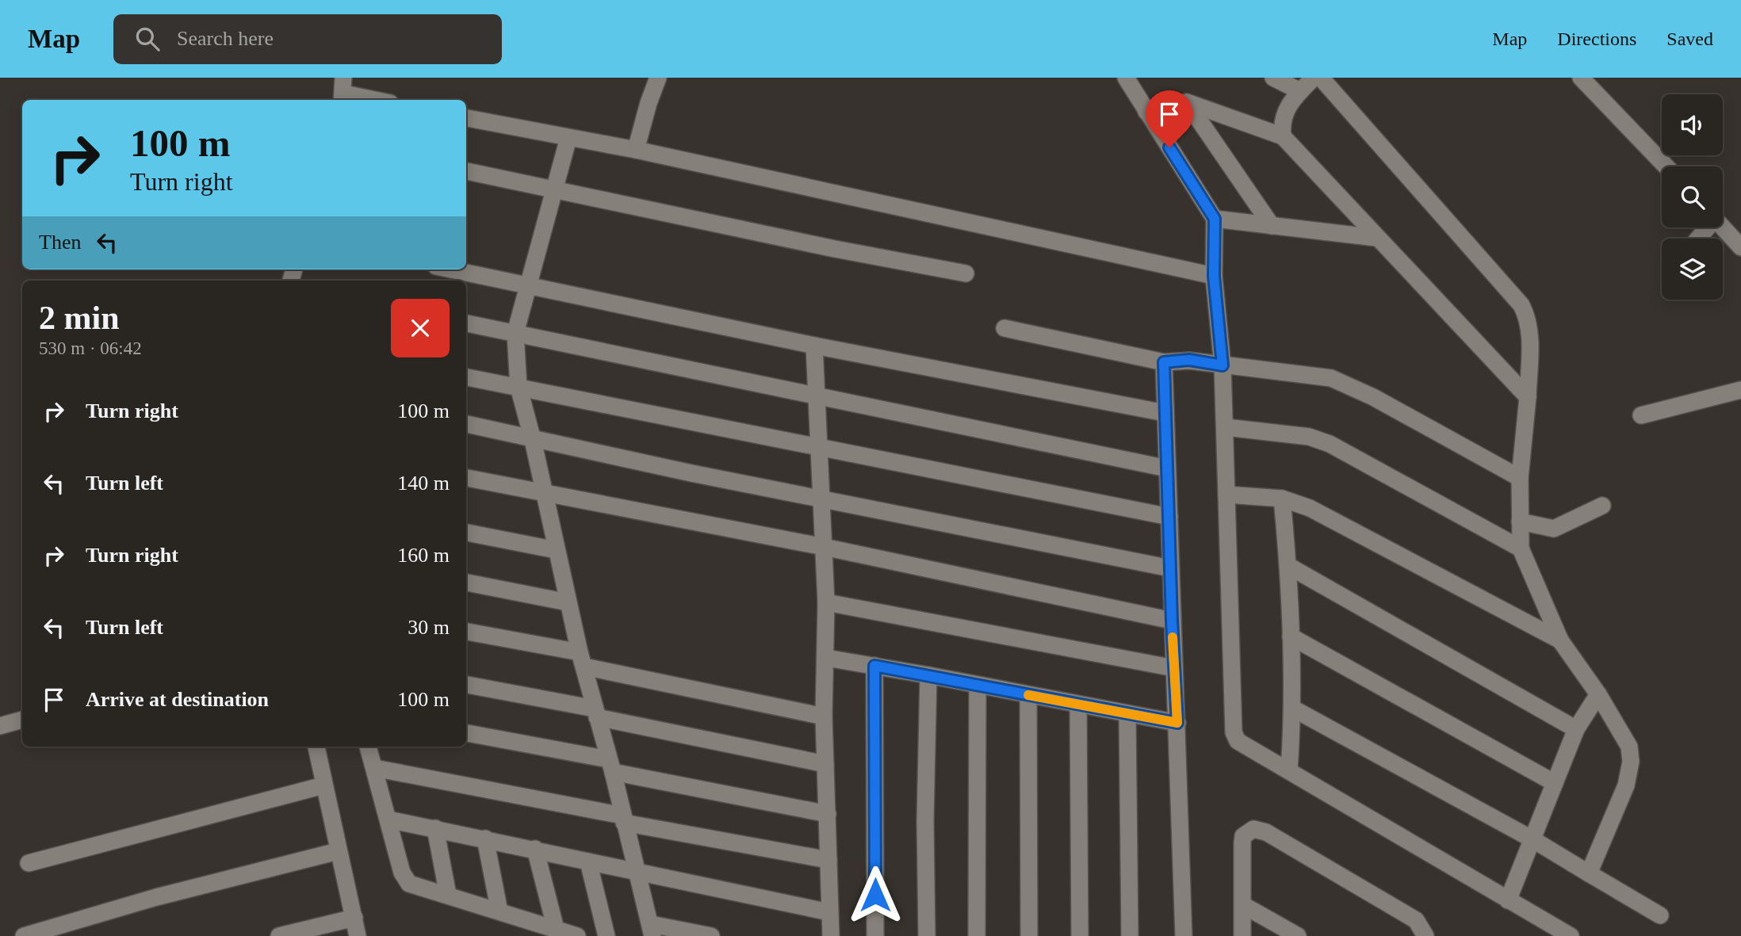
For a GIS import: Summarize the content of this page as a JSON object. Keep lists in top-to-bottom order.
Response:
{
  "page": {
    "header": "Map",
    "search": "Search here",
    "nav": ["Map", "Directions", "Saved"],
    "turn": ["100 m", "Turn right"],
    "then": "Then",
    "heading": ["2 min", "530 m · 06:42"],
    "list": [
      {
        "name": "Turn right",
        "value": "100 m"
      },
      {
        "name": "Turn left",
        "value": "140 m"
      },
      {
        "name": "Turn right",
        "value": "160 m"
      },
      {
        "name": "Turn left",
        "value": "30 m"
      },
      {
        "name": "Arrive at destination",
        "value": "100 m"
      }
    ]
  }
}
